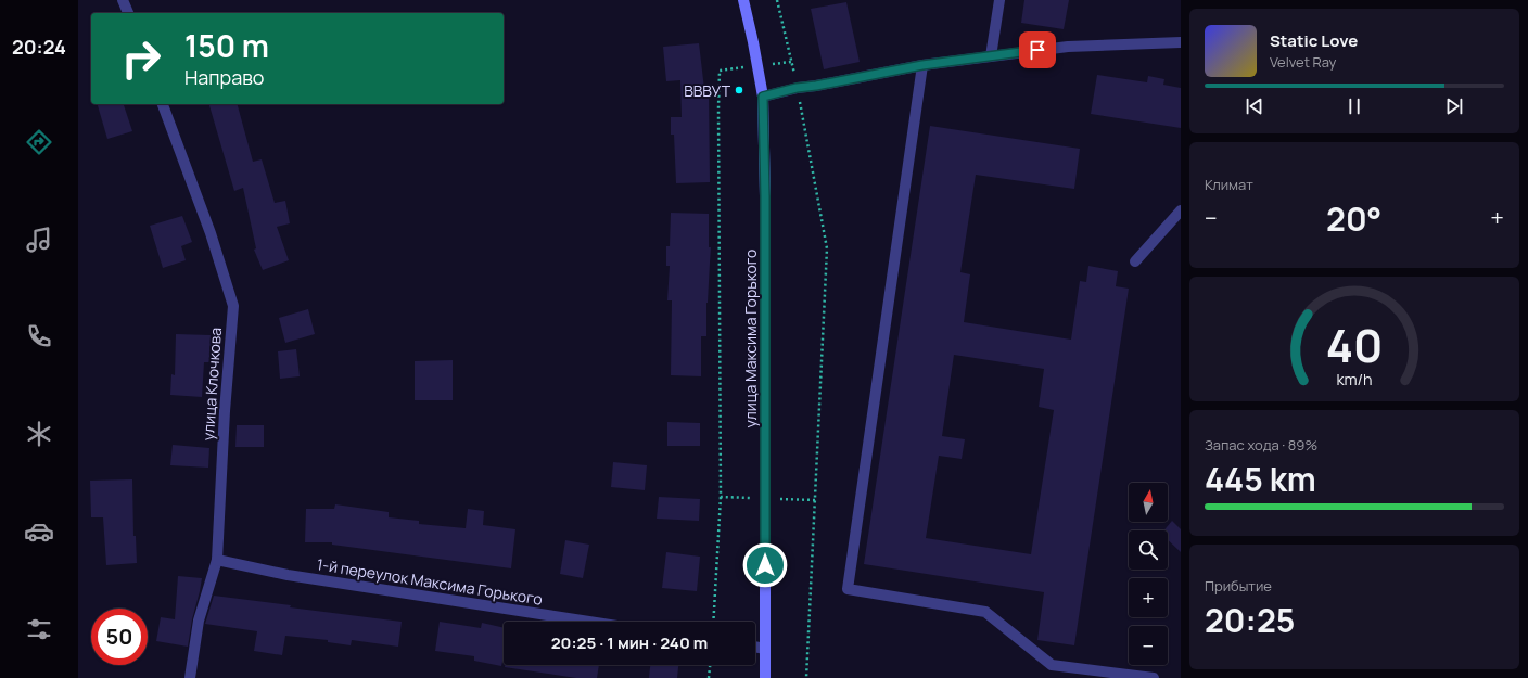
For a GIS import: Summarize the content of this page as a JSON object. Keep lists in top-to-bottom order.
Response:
{
  "streets": {
    "main road": ["улица Максима Горького"],
    "street": ["улица Клочкова", "1-й переулок Максима Горького"]
  },
  "crossings": [
    ["улица Клочкова", "1-й переулок Максима Горького"]
  ],
  "places": ["ВВВУТ"],
  "north": "top",
  "page": {
    "tabs": "20:24",
    "turn": ["150 m", "Направо"],
    "song": ["Static Love", "Velvet Ray"],
    "tile": [
      "Климат",
      ["Запас хода · 89%", "445 km"],
      ["Прибытие", "20:25"]
    ],
    "heat": ["−", "20°", "+"],
    "map_buttons": ["+", "−"],
    "limit": "50",
    "trip": "20:25 · 1 мин · 240 m",
    "gauge": ["40", "km/h"]
  }
}
